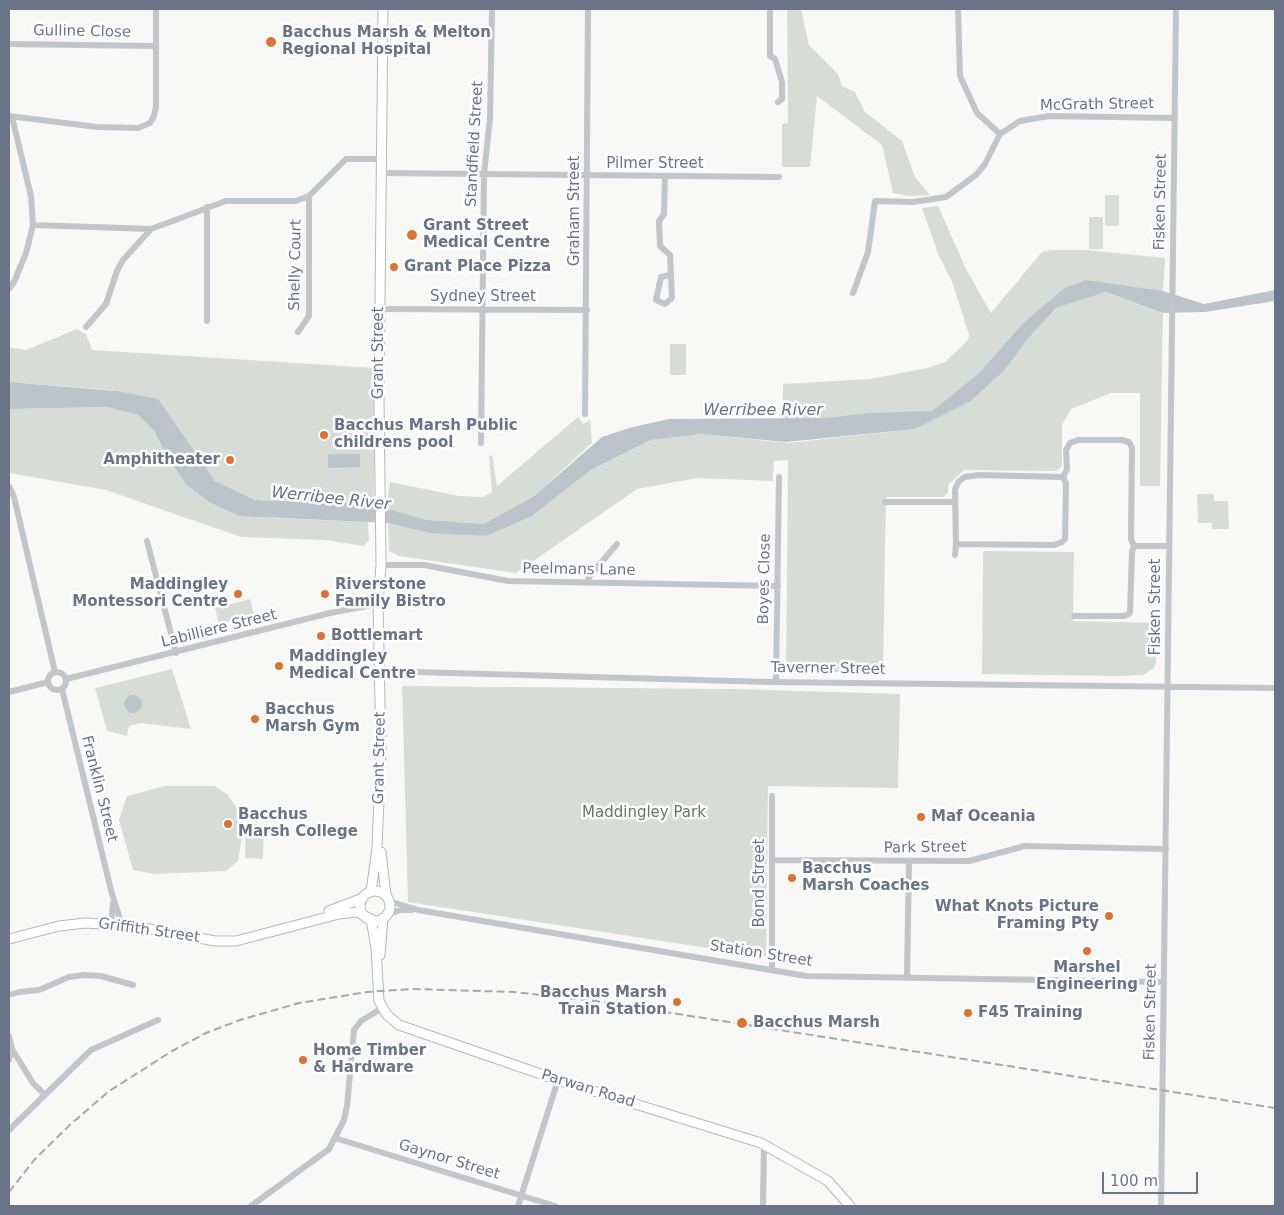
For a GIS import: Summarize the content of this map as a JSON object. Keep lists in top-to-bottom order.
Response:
{
  "streets": {
    "main road": ["Grant Street", "Griffith Street", "Parwan Road"],
    "street": [
      "Gulline Close",
      "McGrath Street",
      "Standfield Street",
      "Pilmer Street",
      "Fisken Street",
      "Graham Street",
      "Shelly Court",
      "Sydney Street",
      "Peelmans Lane",
      "Boyes Close",
      "Labilliere Street",
      "Taverner Street",
      "Franklin Street",
      "Park Street",
      "Bond Street",
      "Station Street",
      "Gaynor Street"
    ]
  },
  "crossings": [
    ["McGrath Street", "Fisken Street"],
    ["Standfield Street", "Pilmer Street"],
    ["Standfield Street", "Sydney Street"],
    ["Pilmer Street", "Graham Street"],
    ["Pilmer Street", "Grant Street"],
    ["Fisken Street", "Taverner Street"],
    ["Fisken Street", "Park Street"],
    ["Fisken Street", "Station Street"],
    ["Graham Street", "Sydney Street"],
    ["Sydney Street", "Grant Street"],
    ["Grant Street", "Peelmans Lane"],
    ["Grant Street", "Labilliere Street"],
    ["Grant Street", "Taverner Street"],
    ["Grant Street", "Griffith Street"],
    ["Grant Street", "Station Street"],
    ["Peelmans Lane", "Boyes Close"],
    ["Boyes Close", "Taverner Street"],
    ["Labilliere Street", "Franklin Street"],
    ["Franklin Street", "Griffith Street"],
    ["Park Street", "Bond Street"],
    ["Bond Street", "Station Street"],
    ["Griffith Street", "Station Street"]
  ],
  "water": ["Werribee River"],
  "parks": ["Maddingley Park"],
  "places": [
    "Bacchus Marsh & Melton Regional Hospital",
    "Grant Street Medical Centre",
    "Grant Place Pizza",
    "Bacchus Marsh Public childrens pool",
    "Amphitheater",
    "Maddingley Montessori Centre",
    "Riverstone Family Bistro",
    "Bottlemart",
    "Maddingley Medical Centre",
    "Bacchus Marsh Gym",
    "Maf Oceania",
    "Bacchus Marsh College",
    "Bacchus Marsh Coaches",
    "What Knots Picture Framing Pty",
    "Marshel Engineering",
    "Bacchus Marsh Train Station",
    "F45 Training",
    "Bacchus Marsh",
    "Home Timber & Hardware"
  ],
  "scale_bar": "100 m"
}
